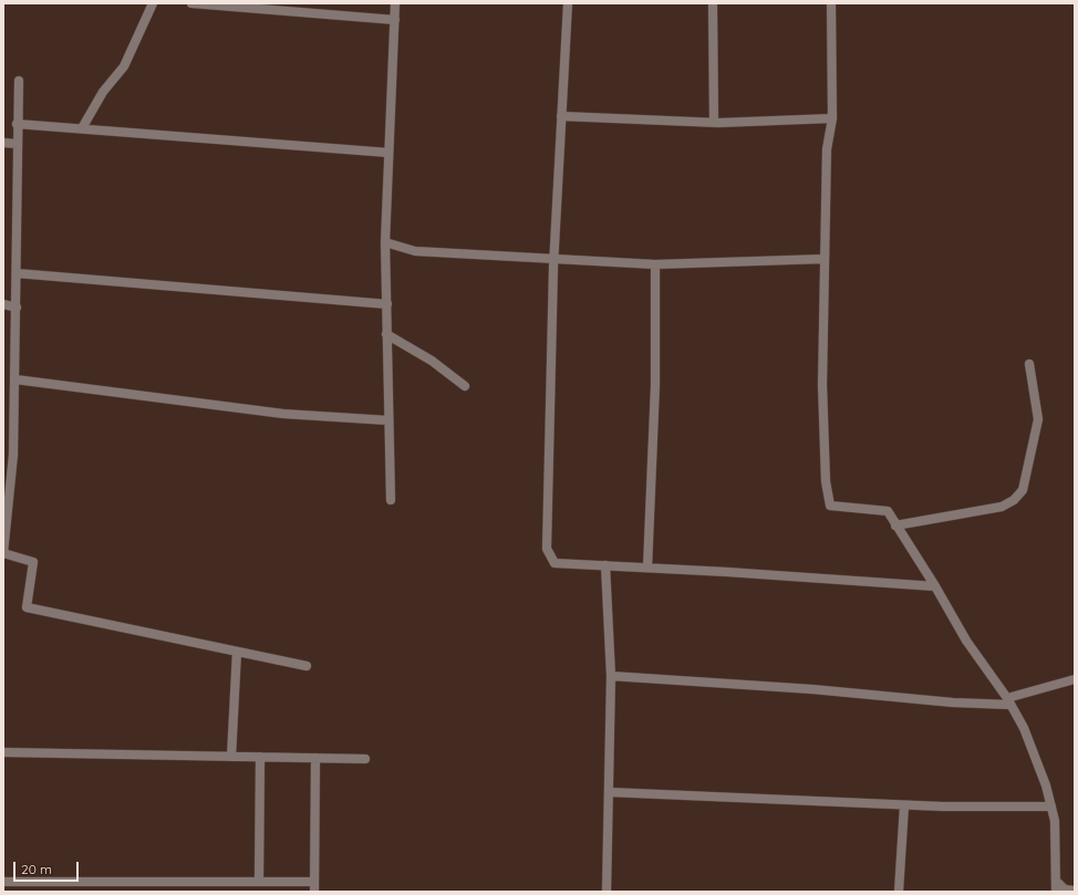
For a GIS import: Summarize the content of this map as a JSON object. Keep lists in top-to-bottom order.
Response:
{
  "scale_bar": "20 m"
}
